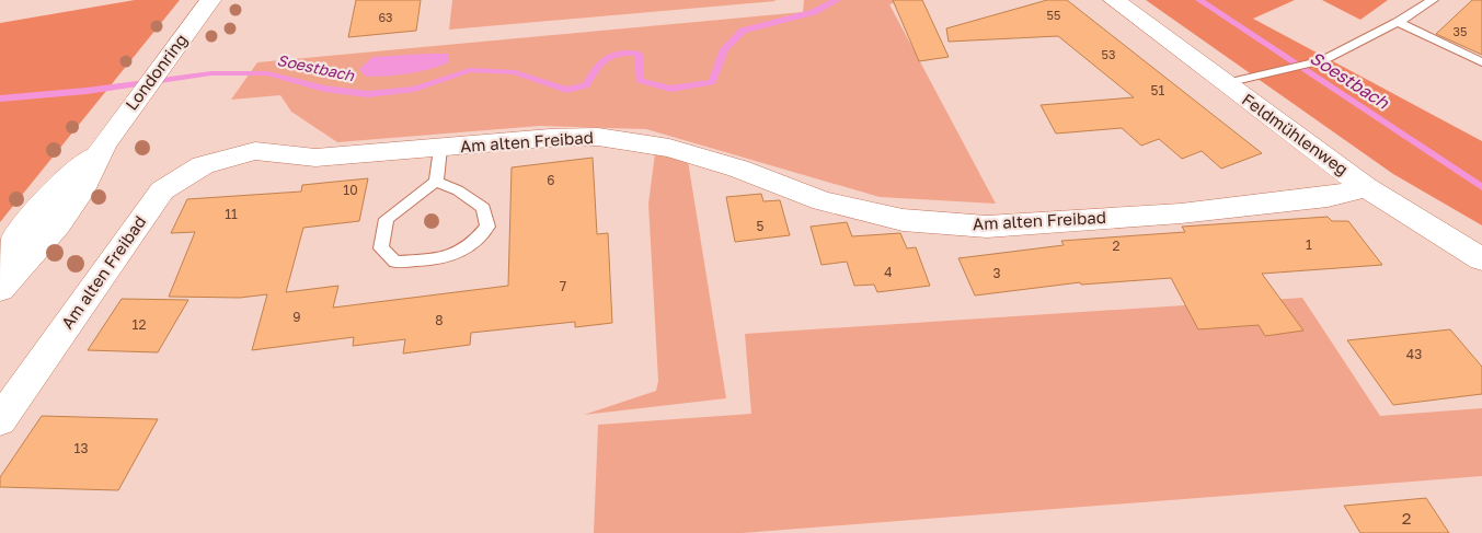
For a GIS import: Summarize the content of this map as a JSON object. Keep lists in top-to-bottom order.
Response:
{
  "streets": {
    "street": ["Londonring", "Feldmühlenweg", "Am alten Freibad"]
  },
  "crossings": [
    ["Feldmühlenweg", "Am alten Freibad"]
  ],
  "water": ["Soestbach"],
  "house_numbers": [
    "55",
    "63",
    "35",
    "53",
    "51",
    "6",
    "10",
    "11",
    "5",
    "1",
    "2",
    "4",
    "3",
    "7",
    "9",
    "8",
    "12",
    "43",
    "13",
    "2"
  ]
}
